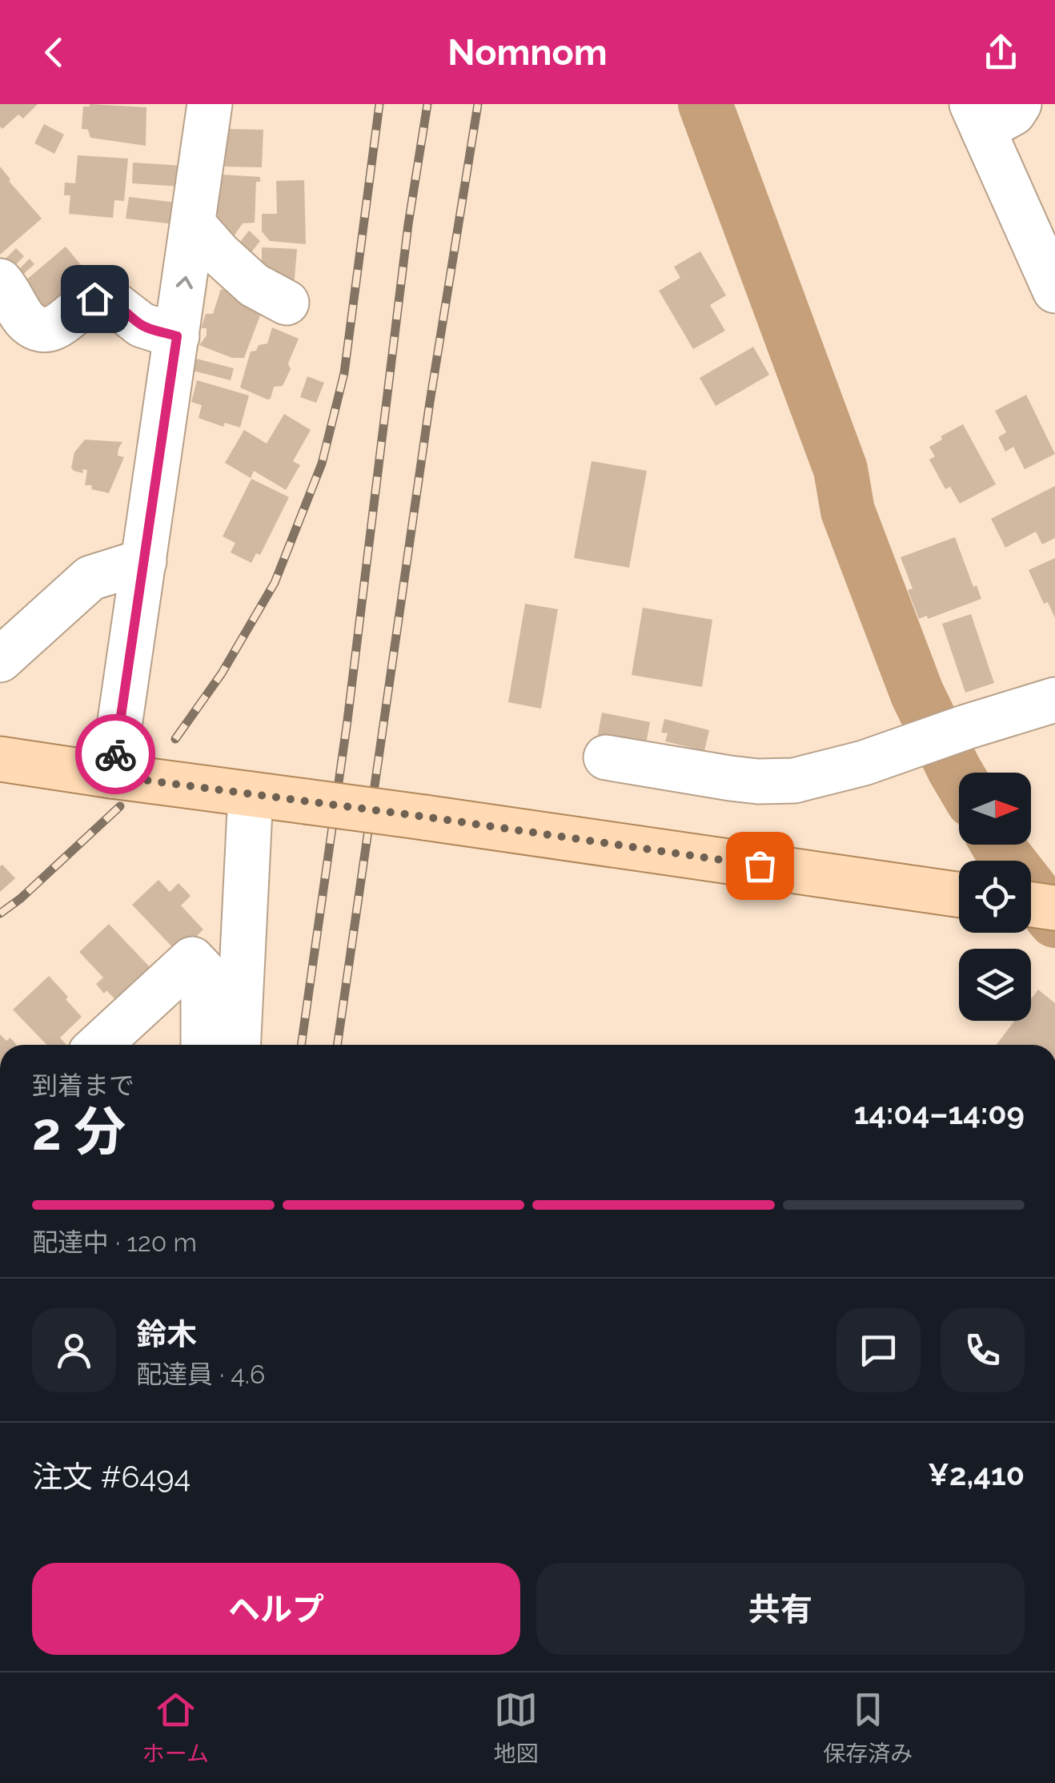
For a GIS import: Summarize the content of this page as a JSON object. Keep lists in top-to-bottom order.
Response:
{
  "north": "right",
  "page": {
    "header": "Nomnom",
    "heading": ["2 分", "到着まで", "14:04–14:09"],
    "panel": [
      "鈴木",
      "配達員 · 4.6",
      "注文 #6494",
      "¥2,410"
    ],
    "bar": "配達中 · 120 m",
    "buttons": ["ヘルプ", "共有"],
    "tabs": ["ホーム", "地図", "保存済み"]
  }
}
